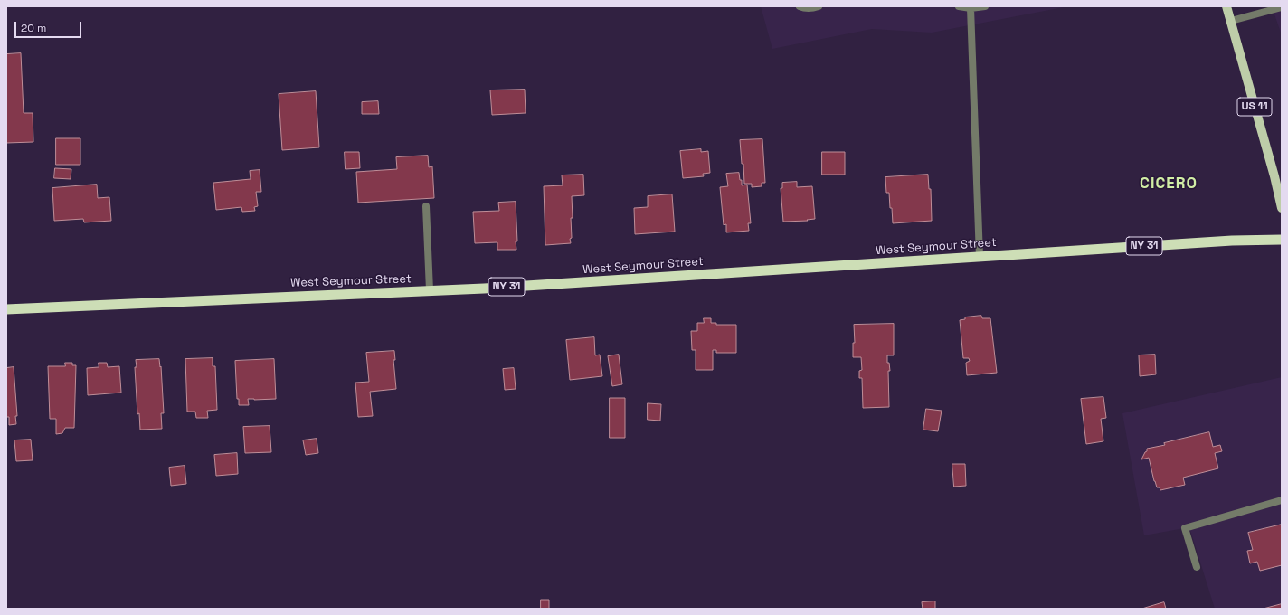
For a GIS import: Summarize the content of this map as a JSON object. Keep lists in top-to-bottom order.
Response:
{
  "streets": {
    "highway": ["NY 31", "West Seymour Street"],
    "main road": ["US 11"]
  },
  "districts": ["CICERO"],
  "scale_bar": "20 m"
}
